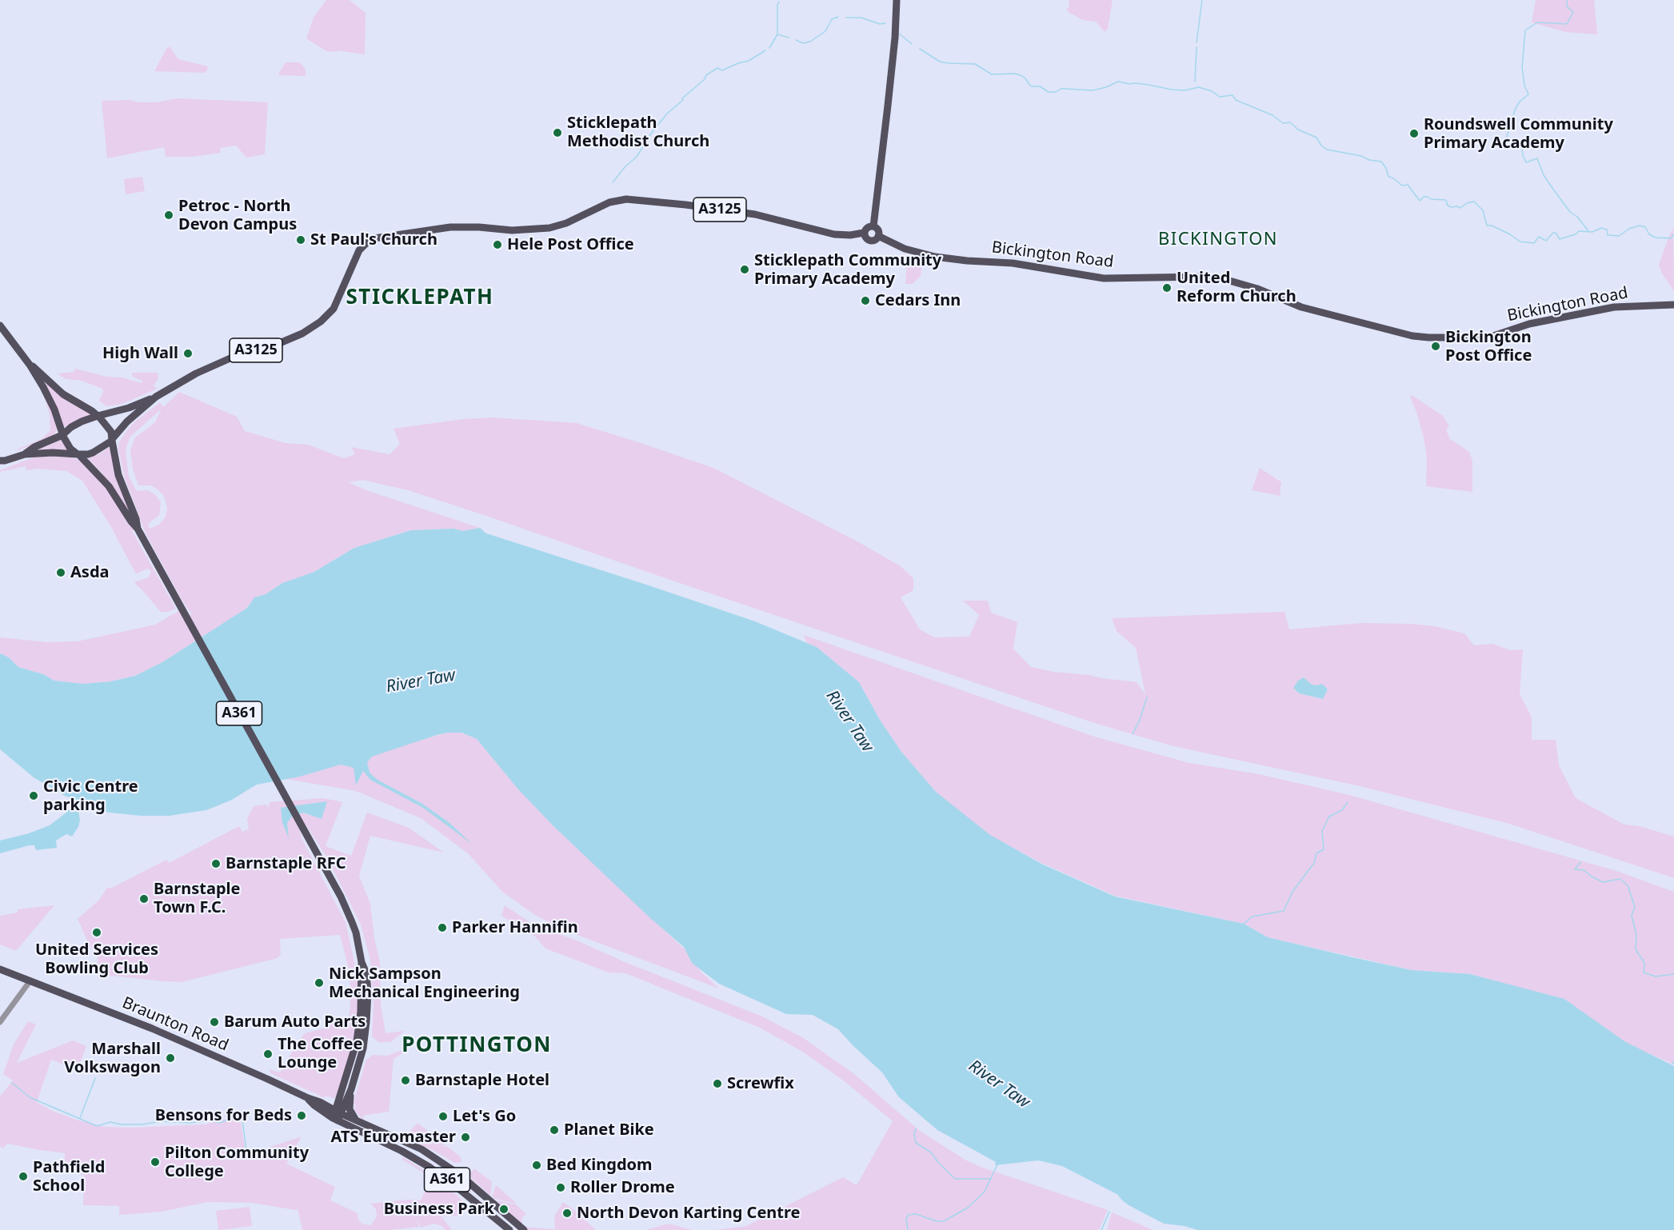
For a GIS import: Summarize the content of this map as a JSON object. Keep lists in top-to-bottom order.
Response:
{
  "streets": {
    "main road": [
      "A3125",
      "Bickington Road",
      "A361",
      "Braunton Road"
    ]
  },
  "crossings": [
    ["A3125", "Bickington Road"],
    ["A3125", "A361"],
    ["A361", "Braunton Road"]
  ],
  "districts": ["BICKINGTON", "STICKLEPATH", "POTTINGTON"],
  "water": ["River Taw"],
  "places": [
    "Sticklepath Methodist Church",
    "Roundswell Community Primary Academy",
    "Petroc - North Devon Campus",
    "St Paul's Church",
    "Hele Post Office",
    "Sticklepath Community Primary Academy",
    "United Reform Church",
    "Cedars Inn",
    "Bickington Post Office",
    "High Wall",
    "Asda",
    "Civic Centre parking",
    "Barnstaple RFC",
    "Barnstaple Town F.C.",
    "Parker Hannifin",
    "United Services Bowling Club",
    "Nick Sampson Mechanical Engineering",
    "Barum Auto Parts",
    "The Coffee Lounge",
    "Marshall Volkswagon",
    "Barnstaple Hotel",
    "Screwfix",
    "Bensons for Beds",
    "Let's Go",
    "Planet Bike",
    "ATS Euromaster",
    "Pilton Community College",
    "Bed Kingdom",
    "Pathfield School",
    "Roller Drome",
    "Business Park",
    "North Devon Karting Centre"
  ]
}
